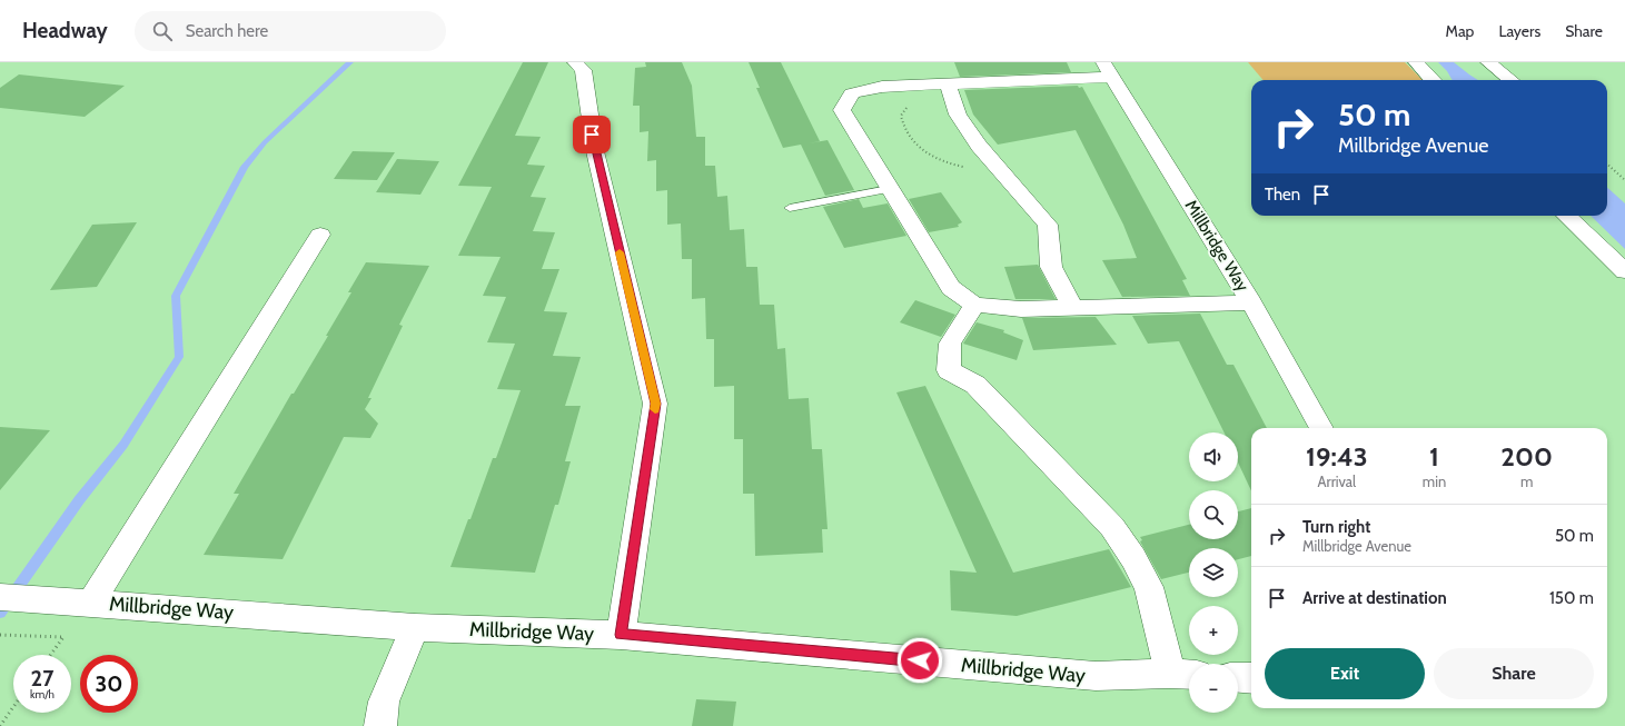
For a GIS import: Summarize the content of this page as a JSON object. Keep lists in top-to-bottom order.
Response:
{
  "streets": {
    "street": ["Millbridge Way"]
  },
  "page": {
    "header": "Headway",
    "search": "Search here",
    "nav": ["Map", "Layers", "Share"],
    "turn": ["50 m", "Millbridge Avenue"],
    "then": "Then",
    "eta": [
      "19:43",
      "Arrival",
      "1",
      "min",
      "200",
      "m"
    ],
    "map_buttons": ["+", "−"],
    "list": [
      {
        "name": "Turn right",
        "note": "Millbridge Avenue",
        "value": "50 m"
      },
      {
        "name": "Arrive at destination",
        "value": "150 m"
      }
    ],
    "buttons": ["Exit", "Share"],
    "speed": "27 km/h",
    "limit": "30"
  }
}
